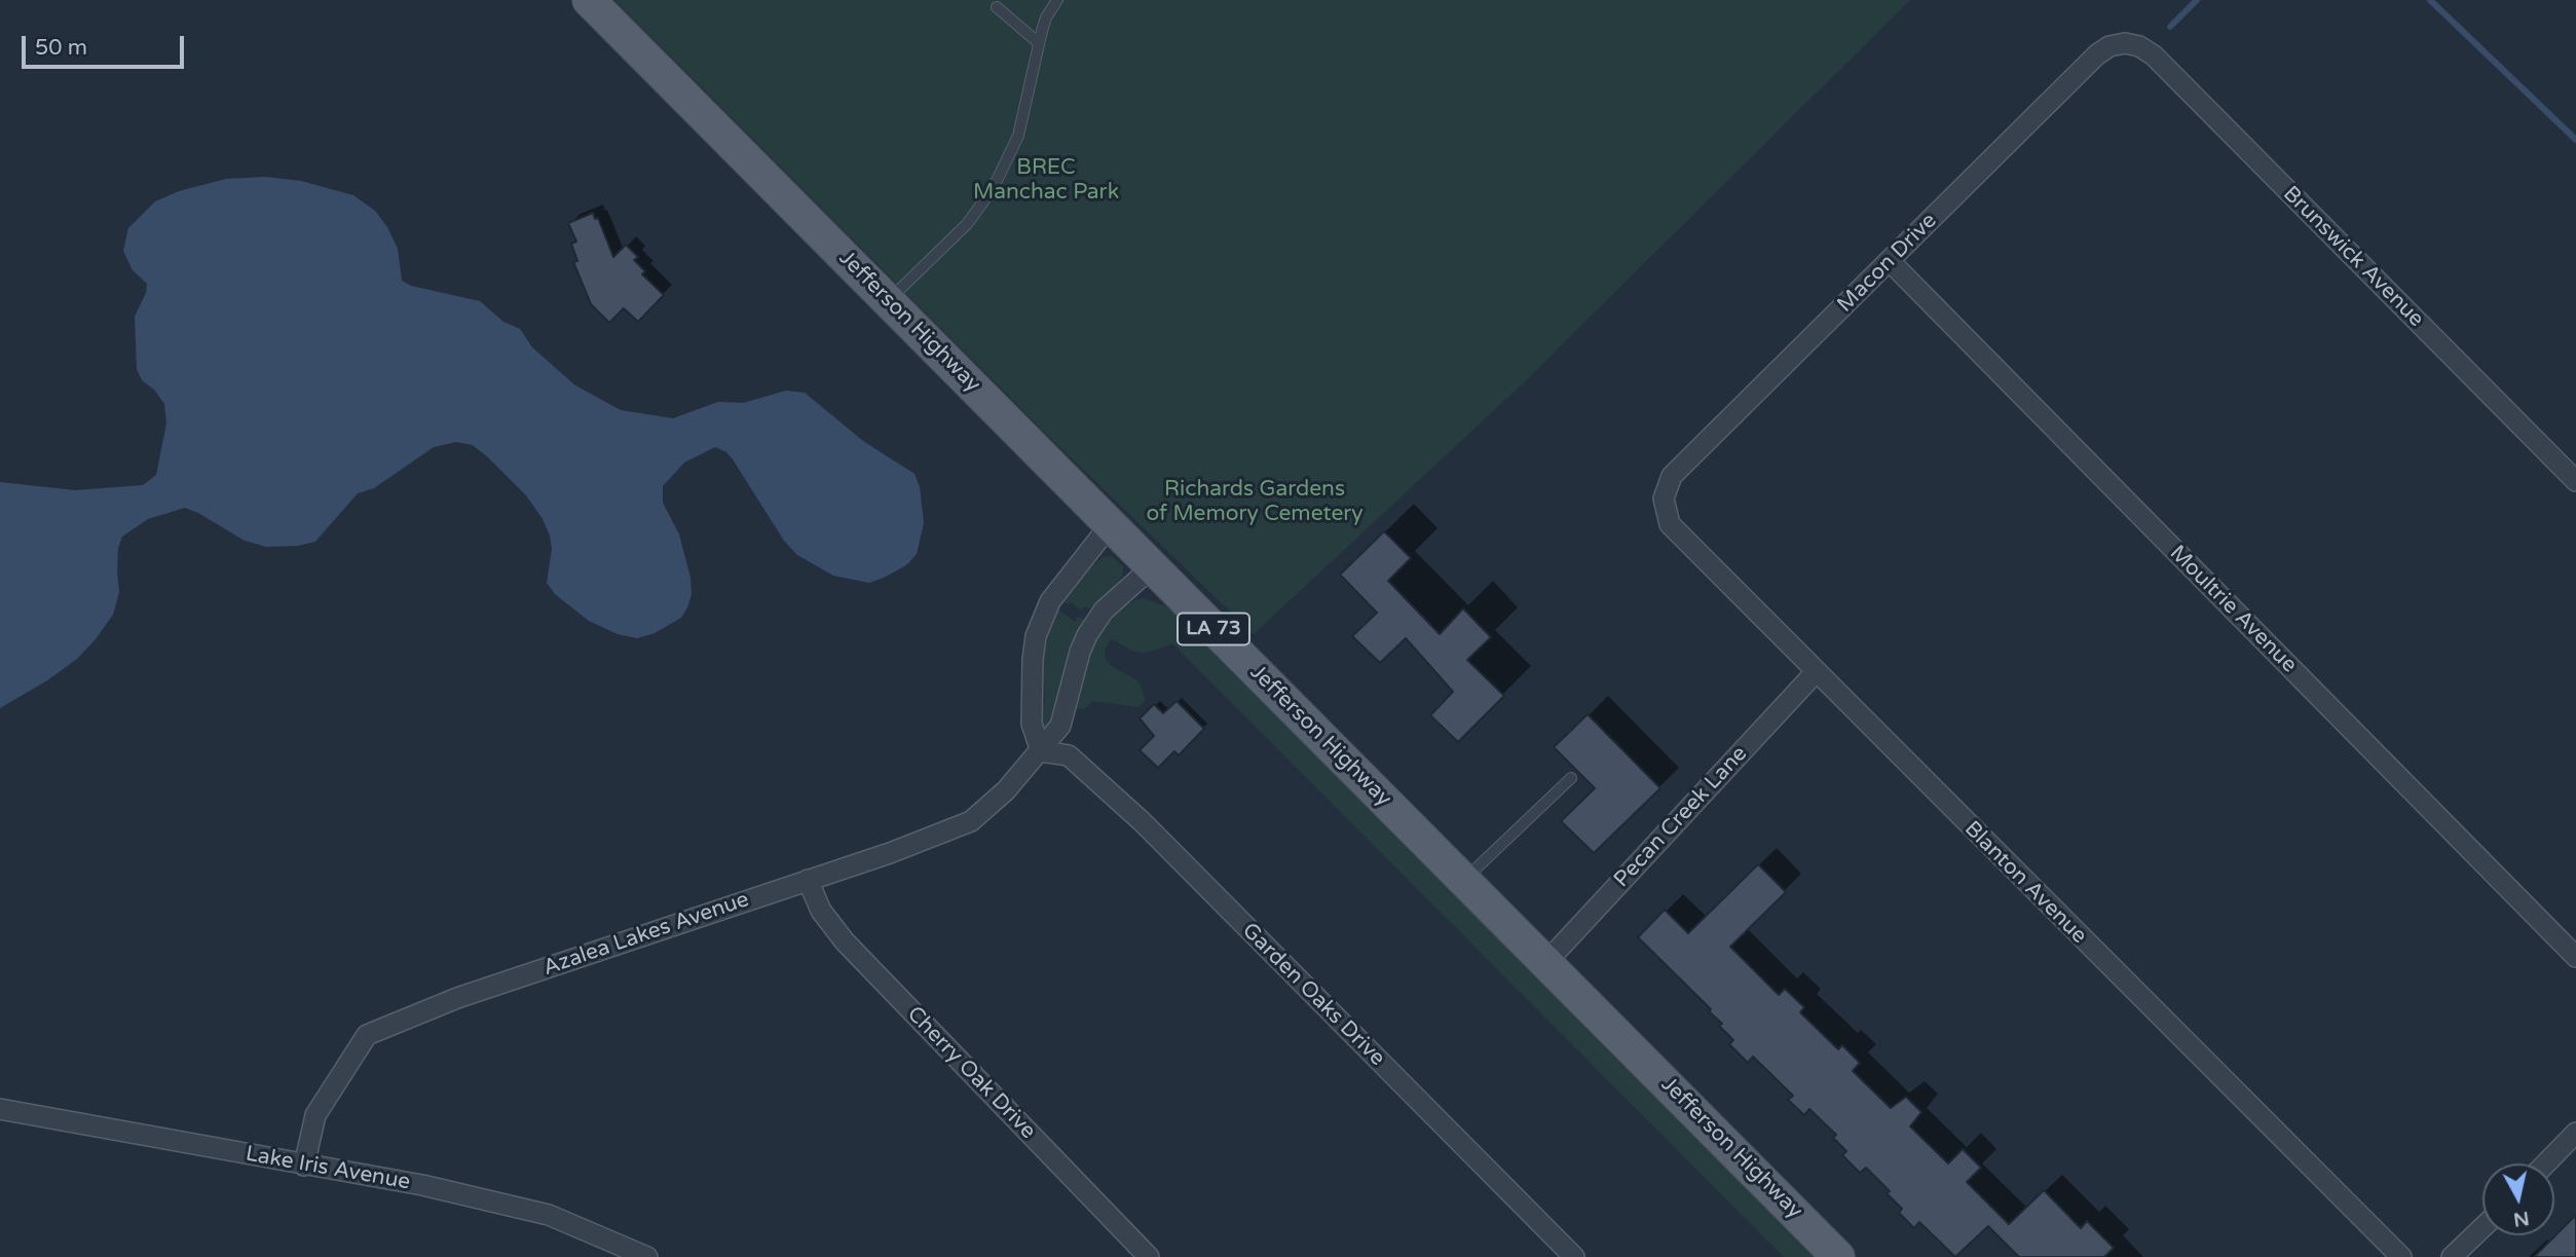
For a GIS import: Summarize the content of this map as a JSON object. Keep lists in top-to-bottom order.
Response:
{
  "streets": {
    "main road": ["Jefferson Highway", "LA 73"],
    "street": [
      "Brunswick Avenue",
      "Macon Drive",
      "Moultrie Avenue",
      "Pecan Creek Lane",
      "Blanton Avenue",
      "Azalea Lakes Avenue",
      "Garden Oaks Drive",
      "Cherry Oak Drive",
      "Lake Iris Avenue"
    ]
  },
  "crossings": [
    ["Brunswick Avenue", "Macon Drive"],
    ["Macon Drive", "Moultrie Avenue"],
    ["Macon Drive", "Blanton Avenue"],
    ["Jefferson Highway", "Pecan Creek Lane"],
    ["Jefferson Highway", "Azalea Lakes Avenue"],
    ["Pecan Creek Lane", "Blanton Avenue"],
    ["Azalea Lakes Avenue", "Garden Oaks Drive"],
    ["Azalea Lakes Avenue", "Cherry Oak Drive"],
    ["Azalea Lakes Avenue", "Lake Iris Avenue"]
  ],
  "parks": ["BREC Manchac Park", "Richards Gardens of Memory Cemetery"],
  "scale_bar": "50 m",
  "north": "bottom"
}
